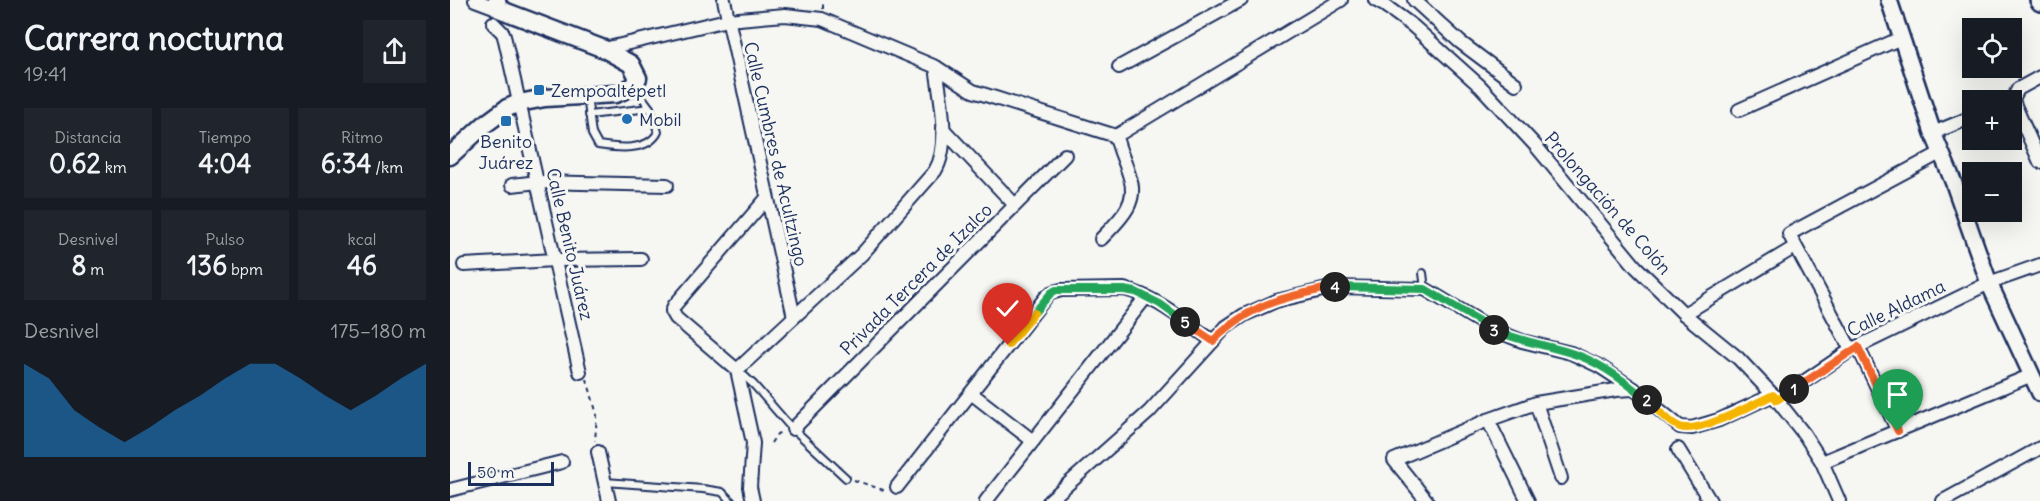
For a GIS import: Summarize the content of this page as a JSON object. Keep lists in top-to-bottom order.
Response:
{
  "streets": {
    "street": [
      "Calle Cumbres de Acultzingo",
      "Prolongación de Colón",
      "Calle Benito Juárez",
      "Privada Tercera de Izalco",
      "Calle Aldama"
    ]
  },
  "crossings": [
    ["Prolongación de Colón", "Calle Aldama"]
  ],
  "places": {
    "transit": ["Zempoaltépetl", "Benito Juárez"],
    "other": ["Mobil"]
  },
  "scale_bar": "50 m",
  "page": {
    "heading": ["Carrera nocturna", "19:41"],
    "map_buttons": ["+", "−"],
    "stats": [
      ["Distancia", "0.62 km"],
      ["Tiempo", "4:04"],
      ["Ritmo", "6:34 /km"],
      ["Desnivel", "8 m"],
      ["Pulso", "136 bpm"],
      ["kcal", "46"]
    ],
    "pins": [
      "4",
      "5",
      "3",
      "1",
      "2"
    ],
    "chart": ["Desnivel", "175–180 m"],
    "scale": "50 m"
  }
}
